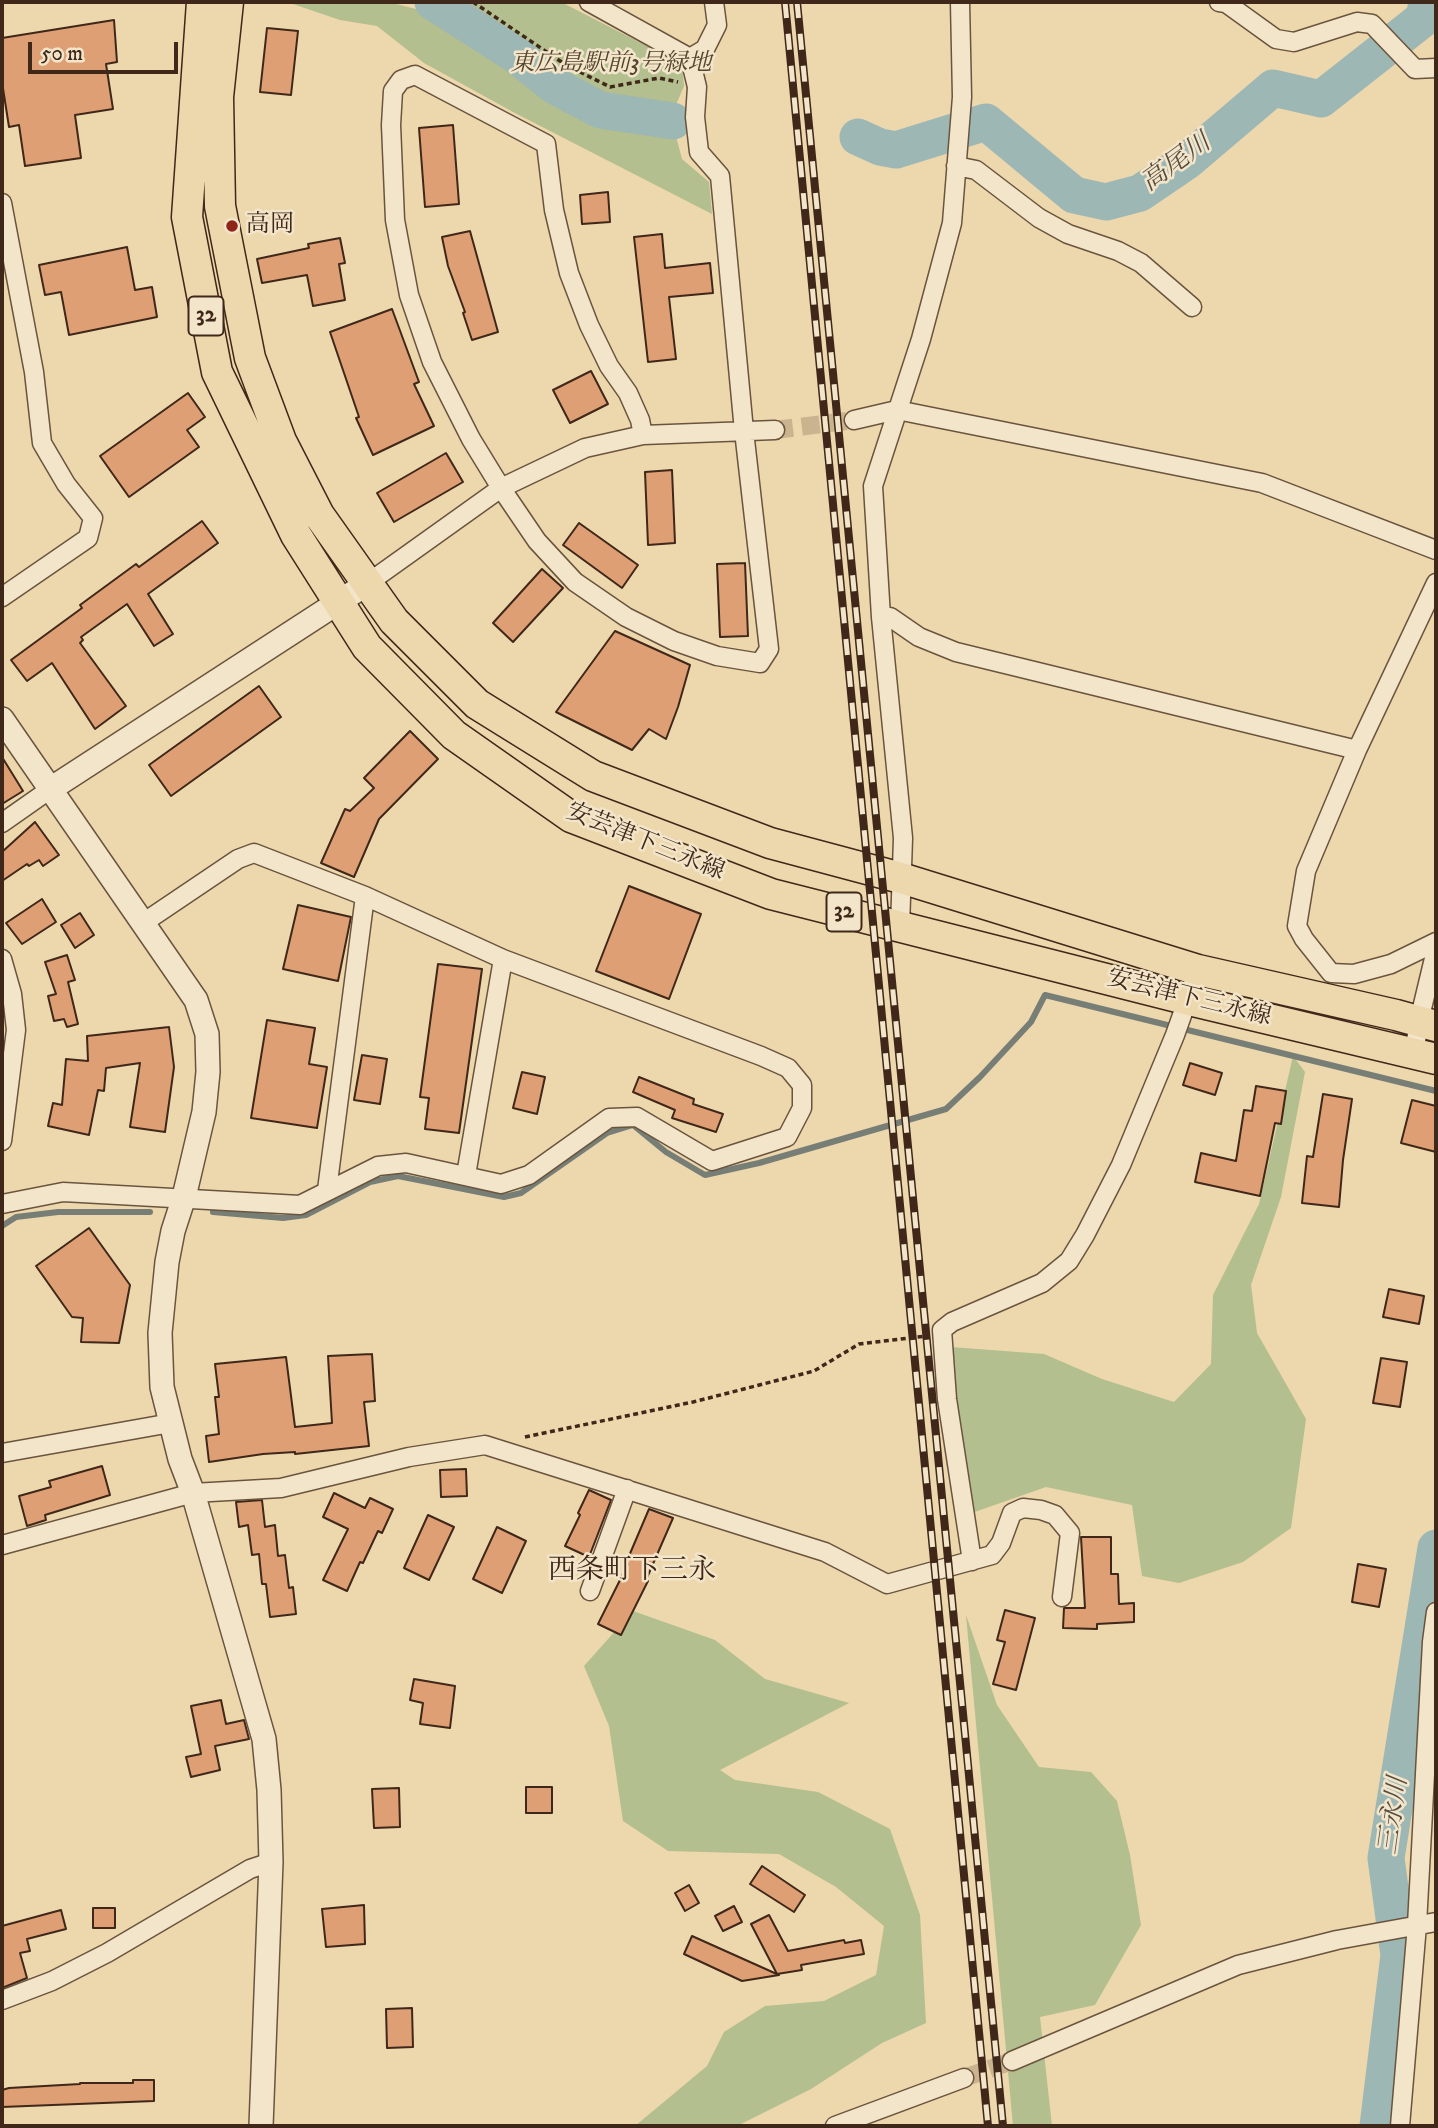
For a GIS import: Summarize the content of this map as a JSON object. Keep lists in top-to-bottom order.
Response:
{
  "streets": {
    "main road": ["32", "安芸津下三永線"]
  },
  "districts": ["西条町下三永"],
  "water": ["高尾川", "三永川"],
  "parks": ["東広島駅前3号緑地"],
  "places": ["高岡"],
  "scale_bar": "50 m"
}
